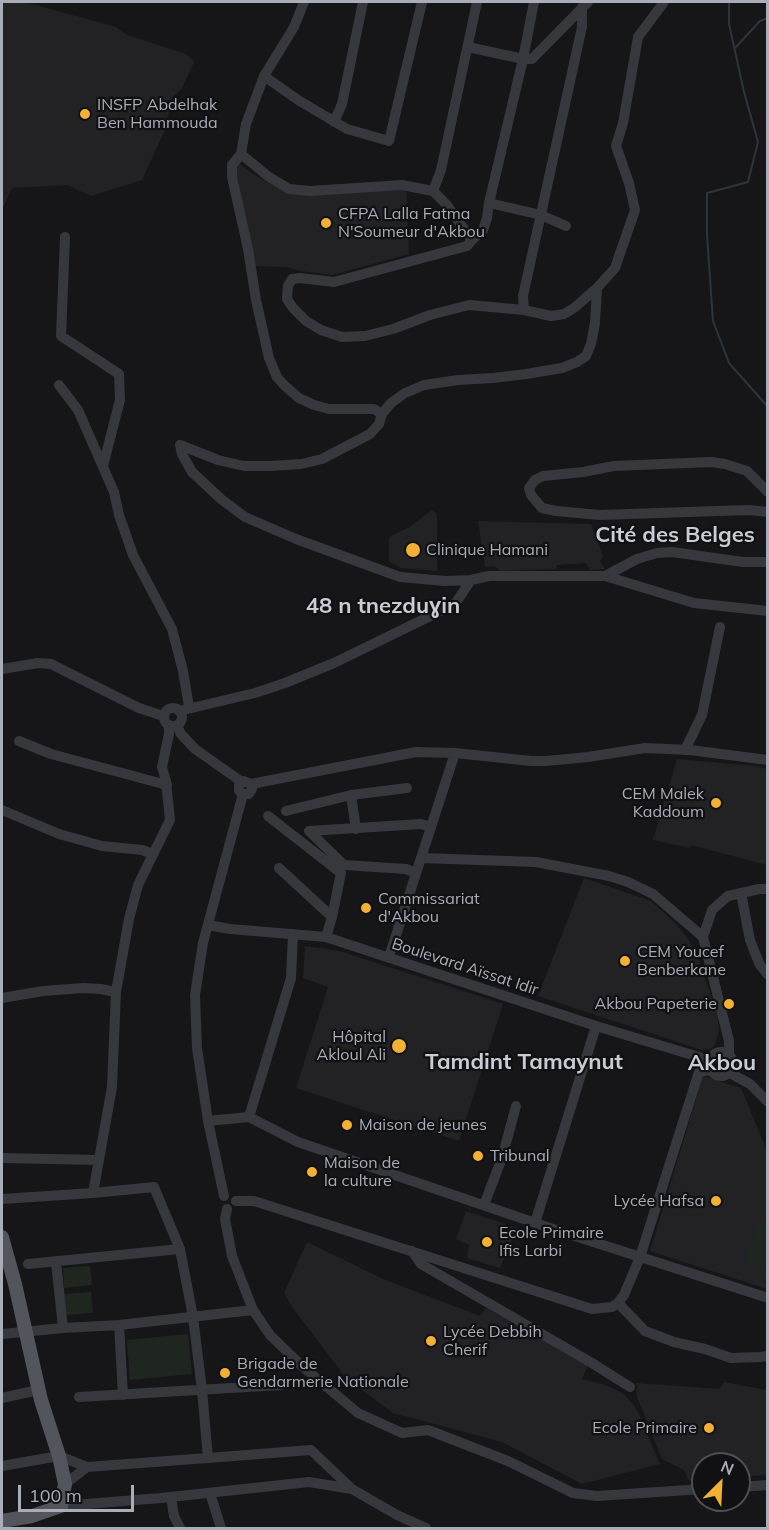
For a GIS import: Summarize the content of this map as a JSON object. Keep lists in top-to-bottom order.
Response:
{
  "streets": {
    "street": ["Boulevard Aïssat Idir"]
  },
  "districts": [
    "Cité des Belges",
    "48 n tnezduɣin",
    "Tamdint Tamaynut",
    "Akbou"
  ],
  "places": [
    "INSFP Abdelhak Ben Hammouda",
    "CFPA Lalla Fatma N'Soumeur d'Akbou",
    "Clinique Hamani",
    "CEM Malek Kaddoum",
    "Commissariat d'Akbou",
    "CEM Youcef Benberkane",
    "Akbou Papeterie",
    "Hôpital Akloul Ali",
    "Maison de jeunes",
    "Tribunal",
    "Maison de la culture",
    "Lycée Hafsa",
    "Ecole Primaire Ifis Larbi",
    "Lycée Debbih Cherif",
    "Brigade de Gendarmerie Nationale",
    "Ecole Primaire"
  ],
  "scale_bar": "100 m",
  "north": "top right"
}
